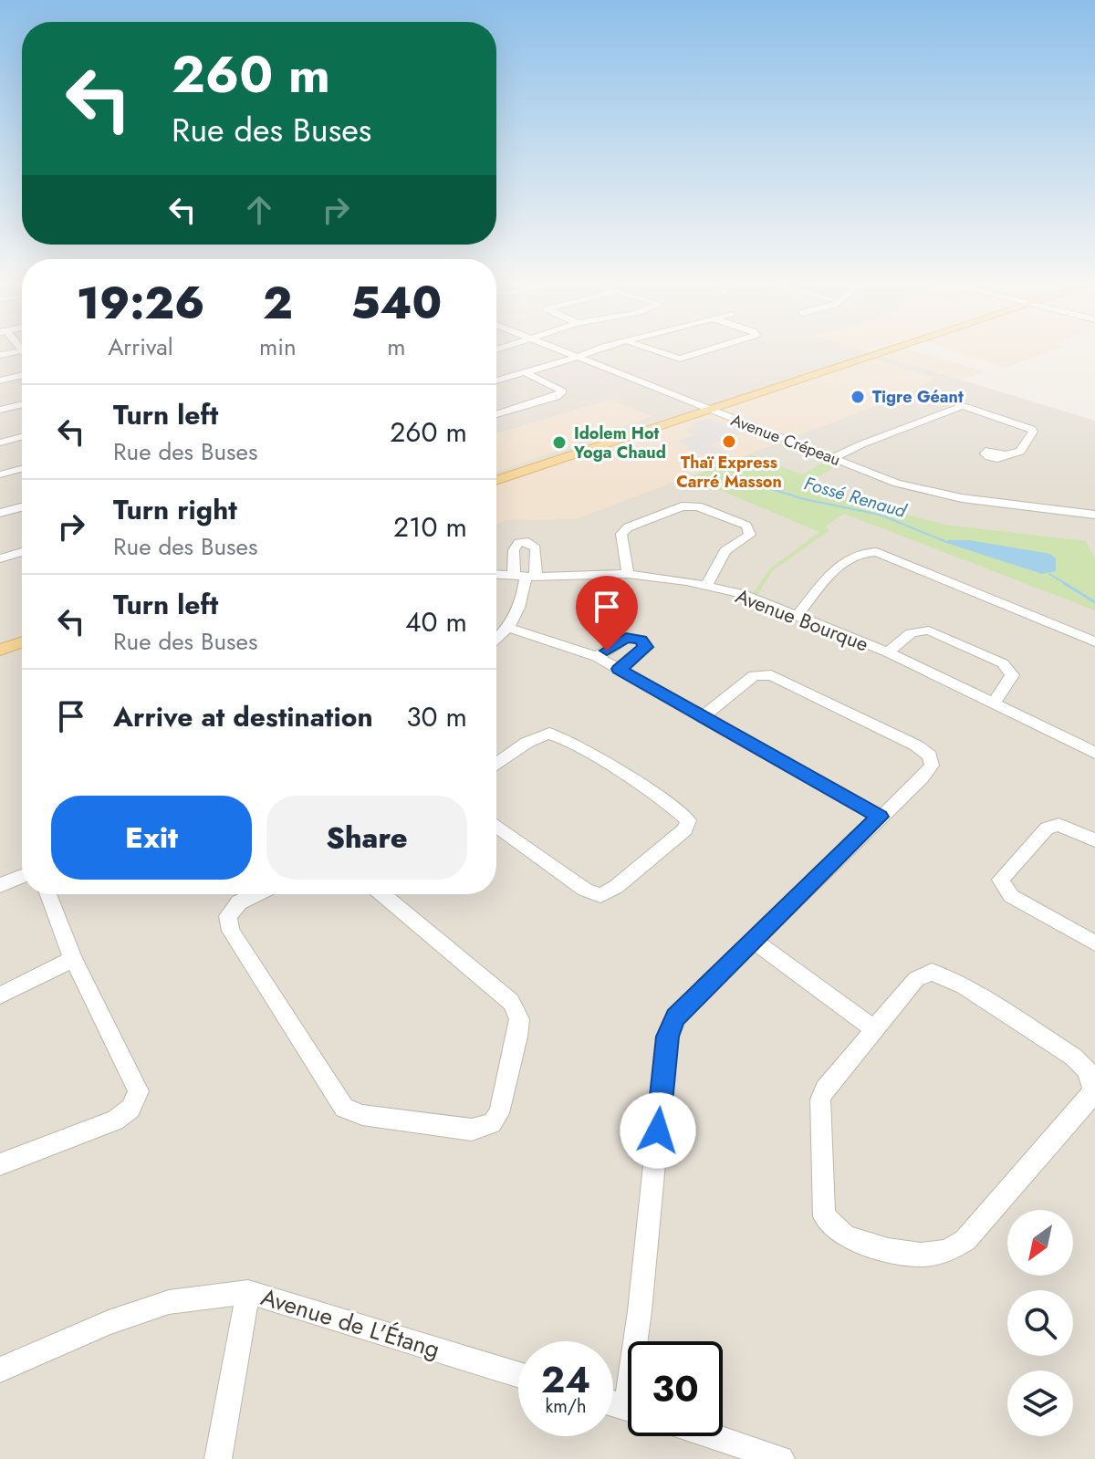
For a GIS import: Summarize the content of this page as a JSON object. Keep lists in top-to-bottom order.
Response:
{
  "streets": {
    "street": ["Avenue Crépeau", "Avenue Bourque", "Avenue de L'Étang"]
  },
  "water": ["Fossé Renaud"],
  "places": ["Tigre Géant", "Thaï Express Carré Masson", "Idolem Hot Yoga Chaud"],
  "north": "bottom left",
  "page": {
    "turn": ["260 m", "Rue des Buses"],
    "eta": [
      "19:26",
      "Arrival",
      "2",
      "min",
      "540",
      "m"
    ],
    "list": [
      {
        "name": "Turn left",
        "note": "Rue des Buses",
        "value": "260 m"
      },
      {
        "name": "Turn right",
        "note": "Rue des Buses",
        "value": "210 m"
      },
      {
        "name": "Turn left",
        "note": "Rue des Buses",
        "value": "40 m"
      },
      {
        "name": "Arrive at destination",
        "value": "30 m"
      }
    ],
    "buttons": ["Exit", "Share"],
    "speed": "24 km/h",
    "limit": "30"
  }
}
